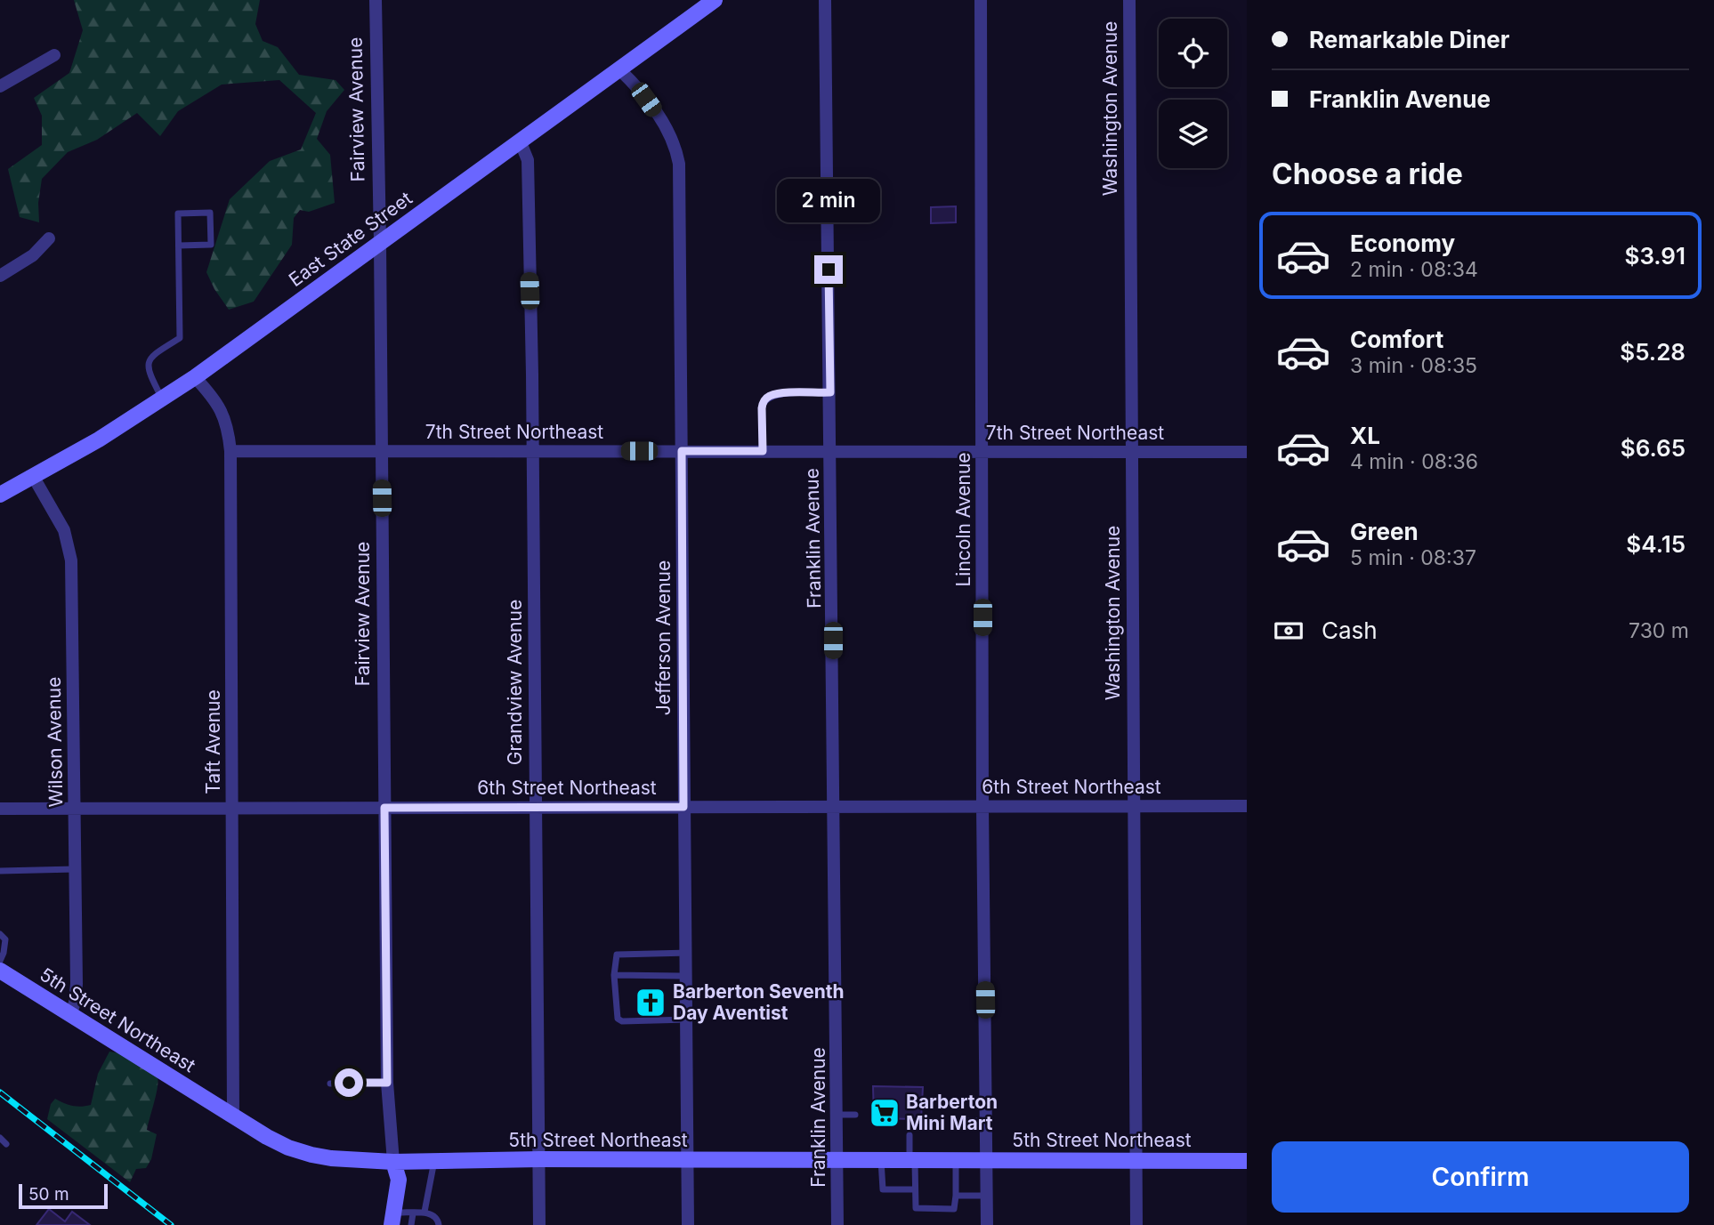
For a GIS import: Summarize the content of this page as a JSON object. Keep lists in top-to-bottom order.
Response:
{
  "streets": {
    "main road": ["Fairview Avenue", "East State Street", "5th Street Northeast"],
    "street": [
      "Washington Avenue",
      "7th Street Northeast",
      "Lincoln Avenue",
      "Franklin Avenue",
      "Jefferson Avenue",
      "Grandview Avenue",
      "Wilson Avenue",
      "Taft Avenue",
      "6th Street Northeast"
    ]
  },
  "crossings": [
    ["Washington Avenue", "7th Street Northeast"],
    ["Washington Avenue", "6th Street Northeast"],
    ["Washington Avenue", "5th Street Northeast"],
    ["Fairview Avenue", "East State Street"],
    ["Fairview Avenue", "7th Street Northeast"],
    ["Fairview Avenue", "6th Street Northeast"],
    ["Fairview Avenue", "5th Street Northeast"],
    ["East State Street", "Jefferson Avenue"],
    ["East State Street", "Grandview Avenue"],
    ["East State Street", "Wilson Avenue"],
    ["East State Street", "Taft Avenue"],
    ["7th Street Northeast", "Lincoln Avenue"],
    ["7th Street Northeast", "Franklin Avenue"],
    ["7th Street Northeast", "Jefferson Avenue"],
    ["7th Street Northeast", "Grandview Avenue"],
    ["7th Street Northeast", "Taft Avenue"],
    ["Lincoln Avenue", "6th Street Northeast"],
    ["Lincoln Avenue", "5th Street Northeast"],
    ["Franklin Avenue", "6th Street Northeast"],
    ["Franklin Avenue", "5th Street Northeast"],
    ["Jefferson Avenue", "6th Street Northeast"],
    ["Jefferson Avenue", "5th Street Northeast"],
    ["Grandview Avenue", "6th Street Northeast"],
    ["Grandview Avenue", "5th Street Northeast"],
    ["Wilson Avenue", "6th Street Northeast"],
    ["Wilson Avenue", "5th Street Northeast"],
    ["Taft Avenue", "6th Street Northeast"],
    ["Taft Avenue", "5th Street Northeast"]
  ],
  "places": {
    "church": ["Barberton Seventh Day Aventist"],
    "supermarket": ["Barberton Mini Mart"]
  },
  "scale_bar": "50 m",
  "page": {
    "banner": ["Remarkable Diner", "Franklin Avenue"],
    "heading": "Choose a ride",
    "bubble": "2 min",
    "list": [
      {
        "name": "Economy",
        "note": "2 min · 08:34",
        "value": "$3.91"
      },
      {
        "name": "Comfort",
        "note": "3 min · 08:35",
        "value": "$5.28"
      },
      {
        "name": "XL",
        "note": "4 min · 08:36",
        "value": "$6.65"
      },
      {
        "name": "Green",
        "note": "5 min · 08:37",
        "value": "$4.15"
      }
    ],
    "pay": ["Cash", "730 m"],
    "buttons": "Confirm",
    "scale": "50 m"
  }
}
